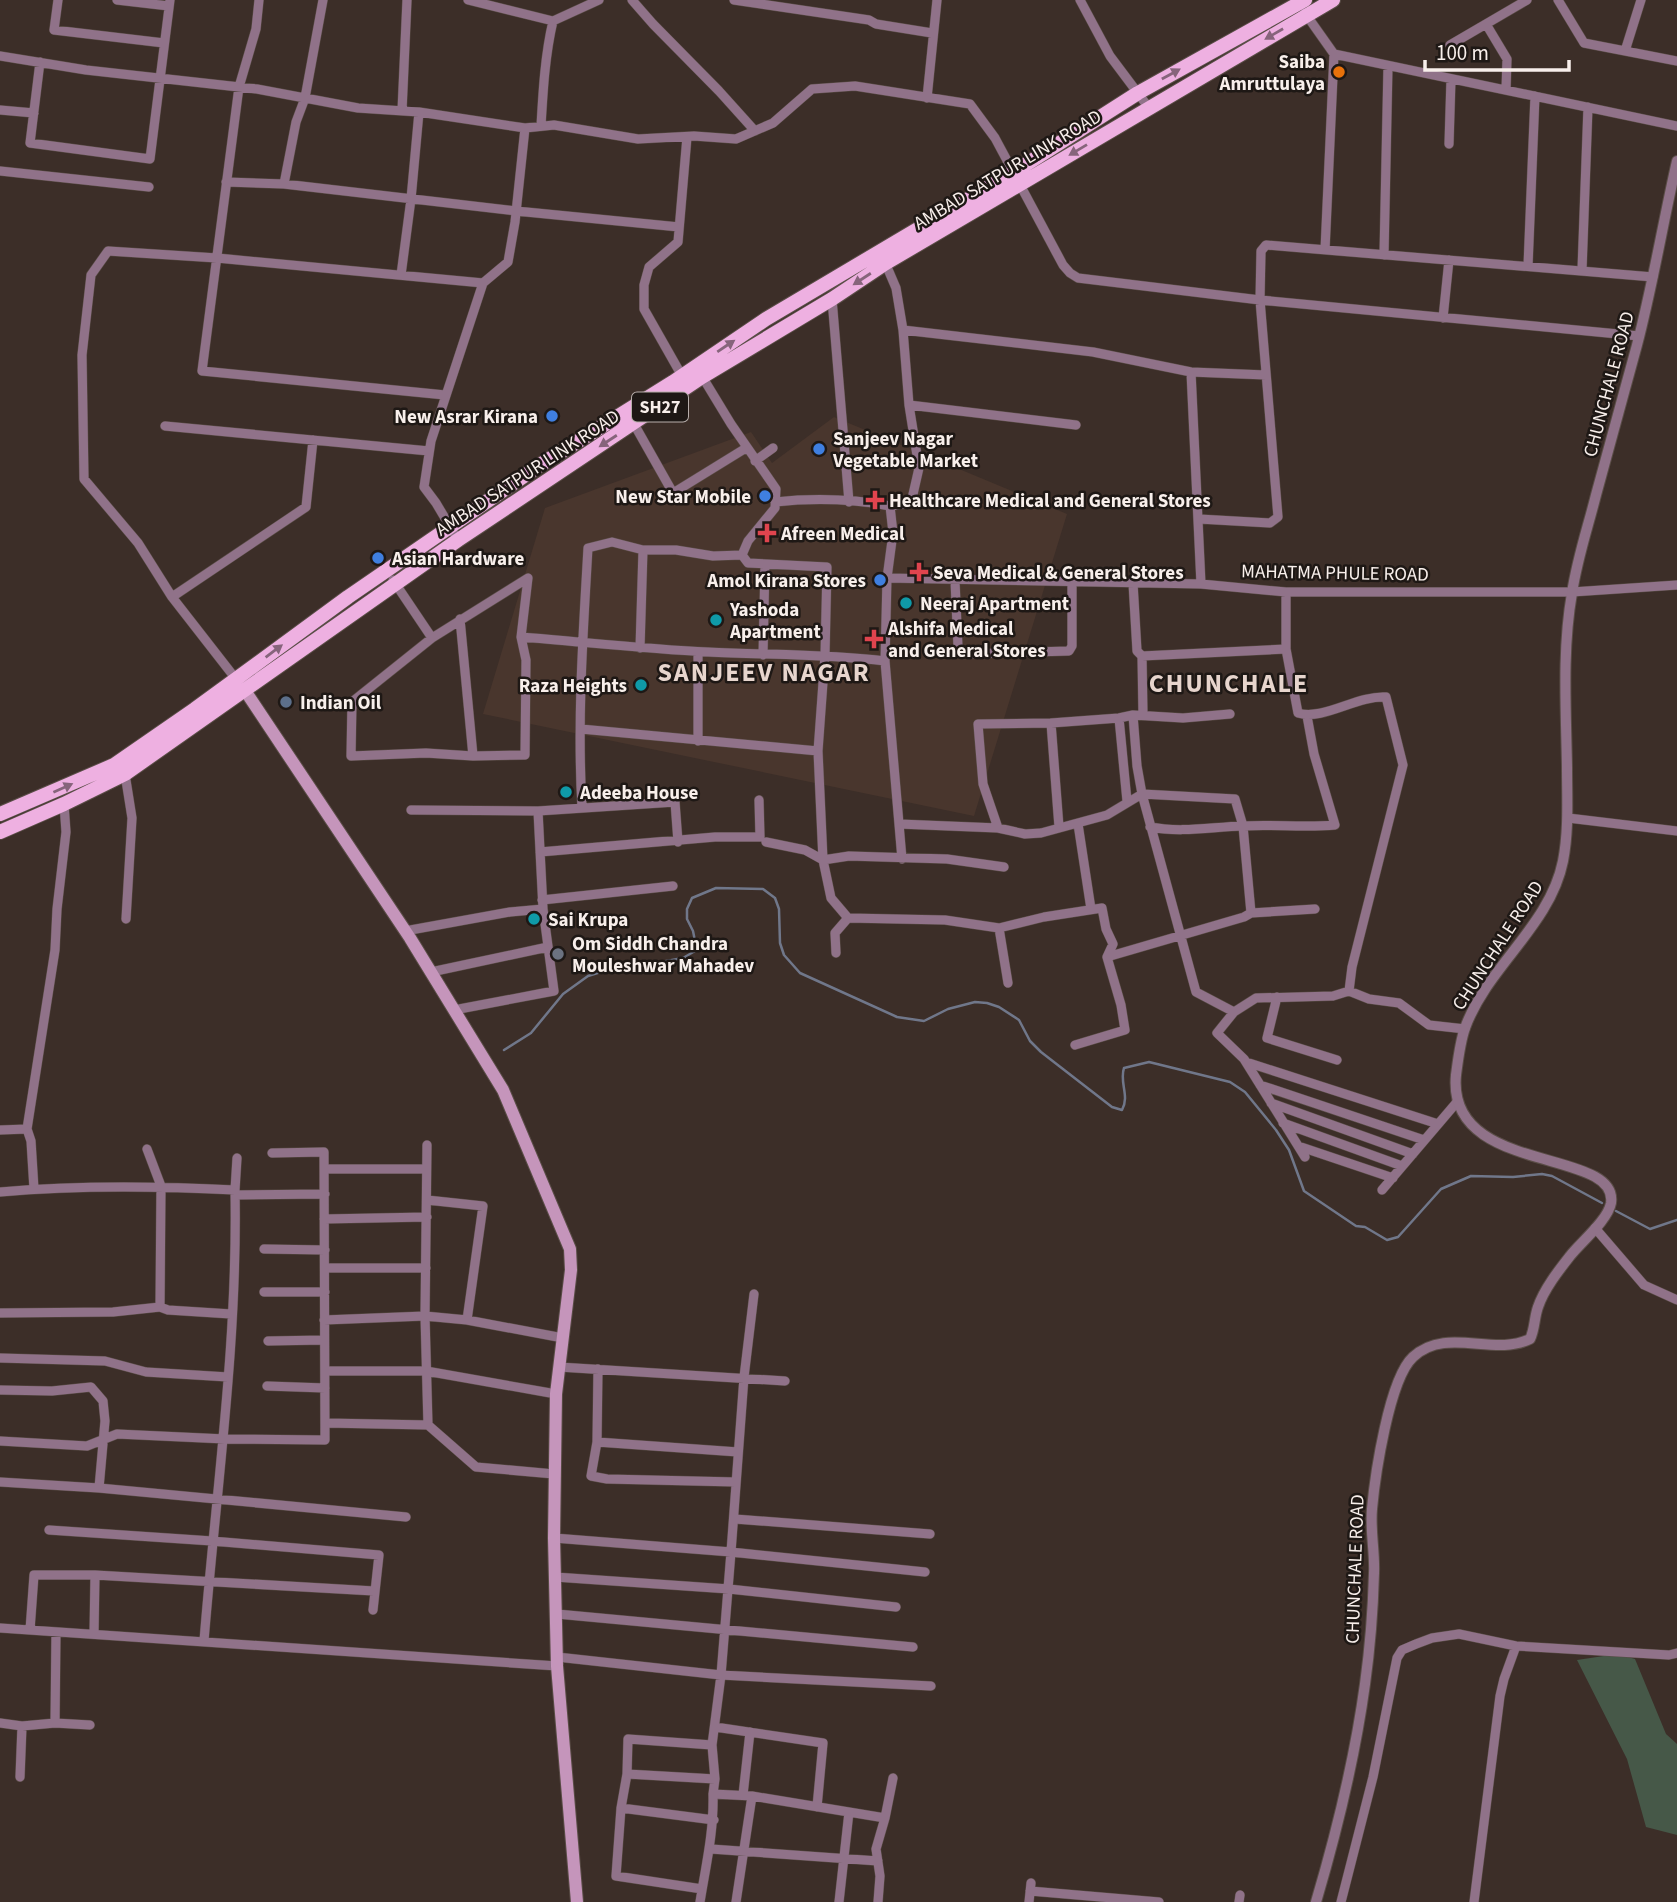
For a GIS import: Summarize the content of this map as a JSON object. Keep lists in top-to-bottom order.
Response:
{
  "streets": {
    "main road": ["AMBAD SATPUR LINK ROAD", "SH27"],
    "street": ["CHUNCHALE ROAD", "MAHATMA PHULE ROAD"]
  },
  "crossings": [
    ["CHUNCHALE ROAD", "MAHATMA PHULE ROAD"]
  ],
  "districts": ["SANJEEV NAGAR", "CHUNCHALE"],
  "places": {
    "other": [
      "Saiba Amruttulaya",
      "New Asrar Kirana",
      "Sanjeev Nagar Vegetable Market",
      "New Star Mobile",
      "Asian Hardware",
      "Amol Kirana Stores",
      "Neeraj Apartment",
      "Yashoda Apartment",
      "Raza Heights",
      "Indian Oil",
      "Adeeba House",
      "Sai Krupa",
      "Om Siddh Chandra Mouleshwar Mahadev"
    ],
    "health": [
      "Healthcare Medical and General Stores",
      "Afreen Medical",
      "Seva Medical & General Stores",
      "Alshifa Medical and General Stores"
    ]
  },
  "scale_bar": "100 m"
}
